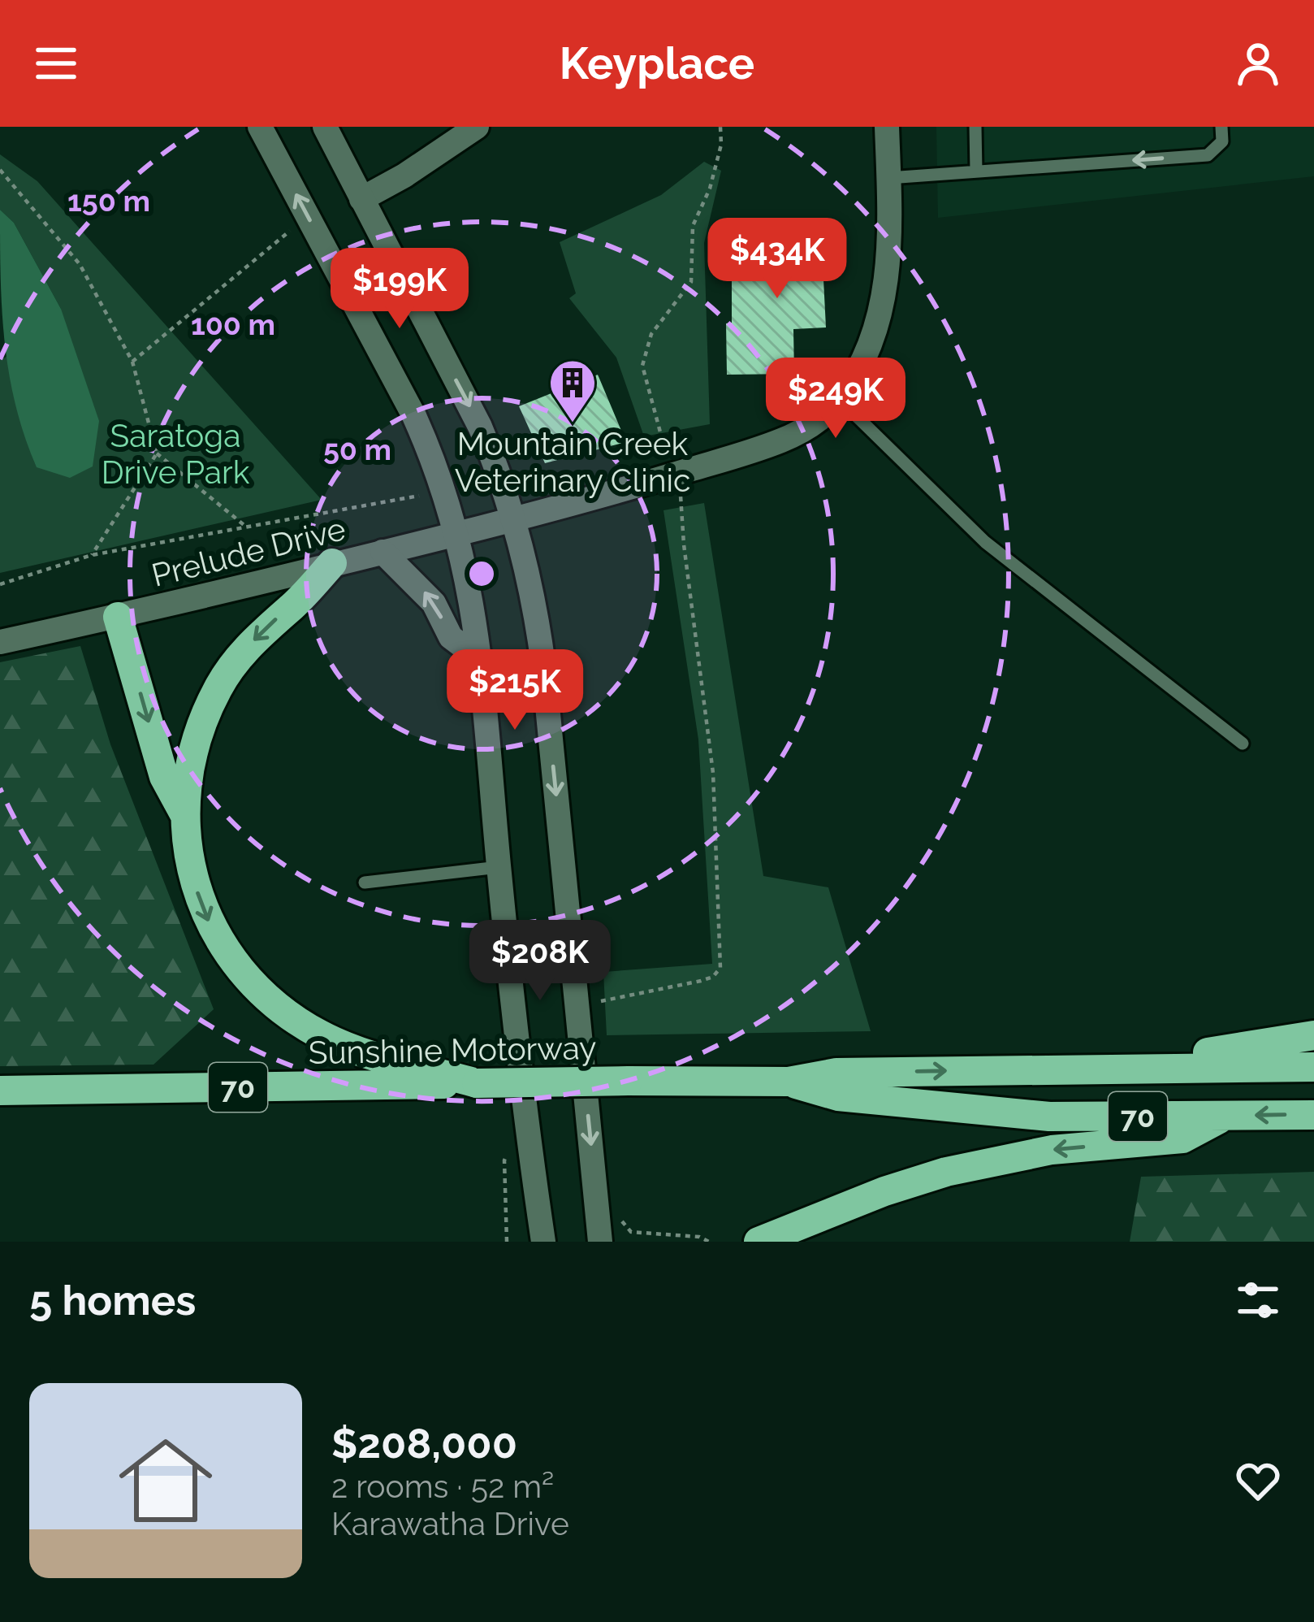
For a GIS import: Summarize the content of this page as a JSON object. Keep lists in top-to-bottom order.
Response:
{
  "streets": {
    "highway": ["Sunshine Motorway", "70"],
    "main road": ["Prelude Drive"]
  },
  "crossings": [
    ["Sunshine Motorway", "70"]
  ],
  "parks": ["Saratoga Drive Park"],
  "places": {
    "building": ["Mountain Creek Veterinary Clinic"]
  },
  "page": {
    "header": "Keyplace",
    "price": [
      "$434K",
      "$199K",
      "$249K",
      "$215K",
      "$208K"
    ],
    "heading": "5 homes",
    "list": [
      {
        "name": "$208,000",
        "note": "2 rooms · 52 m² · Karawatha Drive"
      }
    ]
  },
  "rings": ["150 m", "100 m", "50 m"]
}
